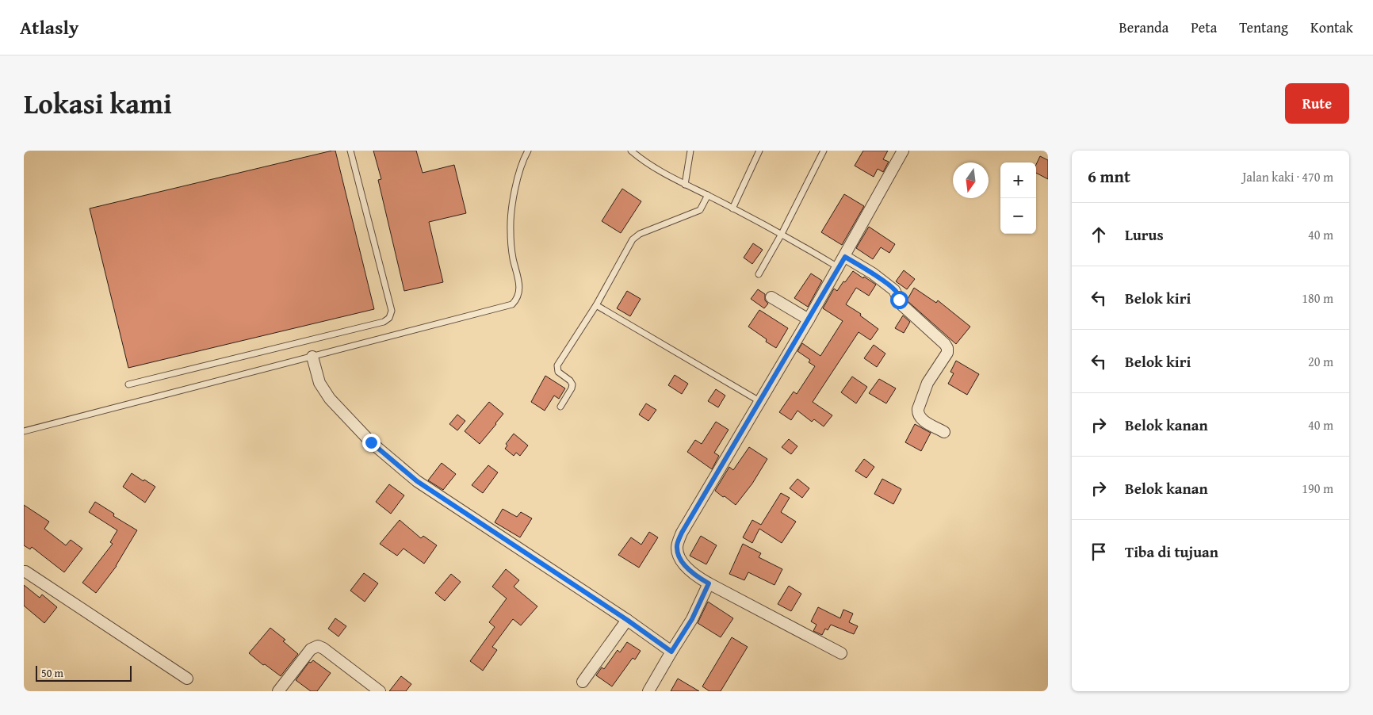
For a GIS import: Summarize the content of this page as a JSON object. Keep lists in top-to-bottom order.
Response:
{
  "scale_bar": "50 m",
  "north": "bottom",
  "page": {
    "header": "Atlasly",
    "nav": [
      "Beranda",
      "Peta",
      "Tentang",
      "Kontak"
    ],
    "title": "Lokasi kami",
    "buttons": "Rute",
    "heading": ["6 mnt", "Jalan kaki · 470 m"],
    "map_buttons": ["+", "−"],
    "list": [
      ["Lurus", "40 m"],
      ["Belok kiri", "180 m"],
      ["Belok kiri", "20 m"],
      ["Belok kanan", "40 m"],
      ["Belok kanan", "190 m"],
      "Tiba di tujuan"
    ],
    "scale": "50 m"
  }
}
